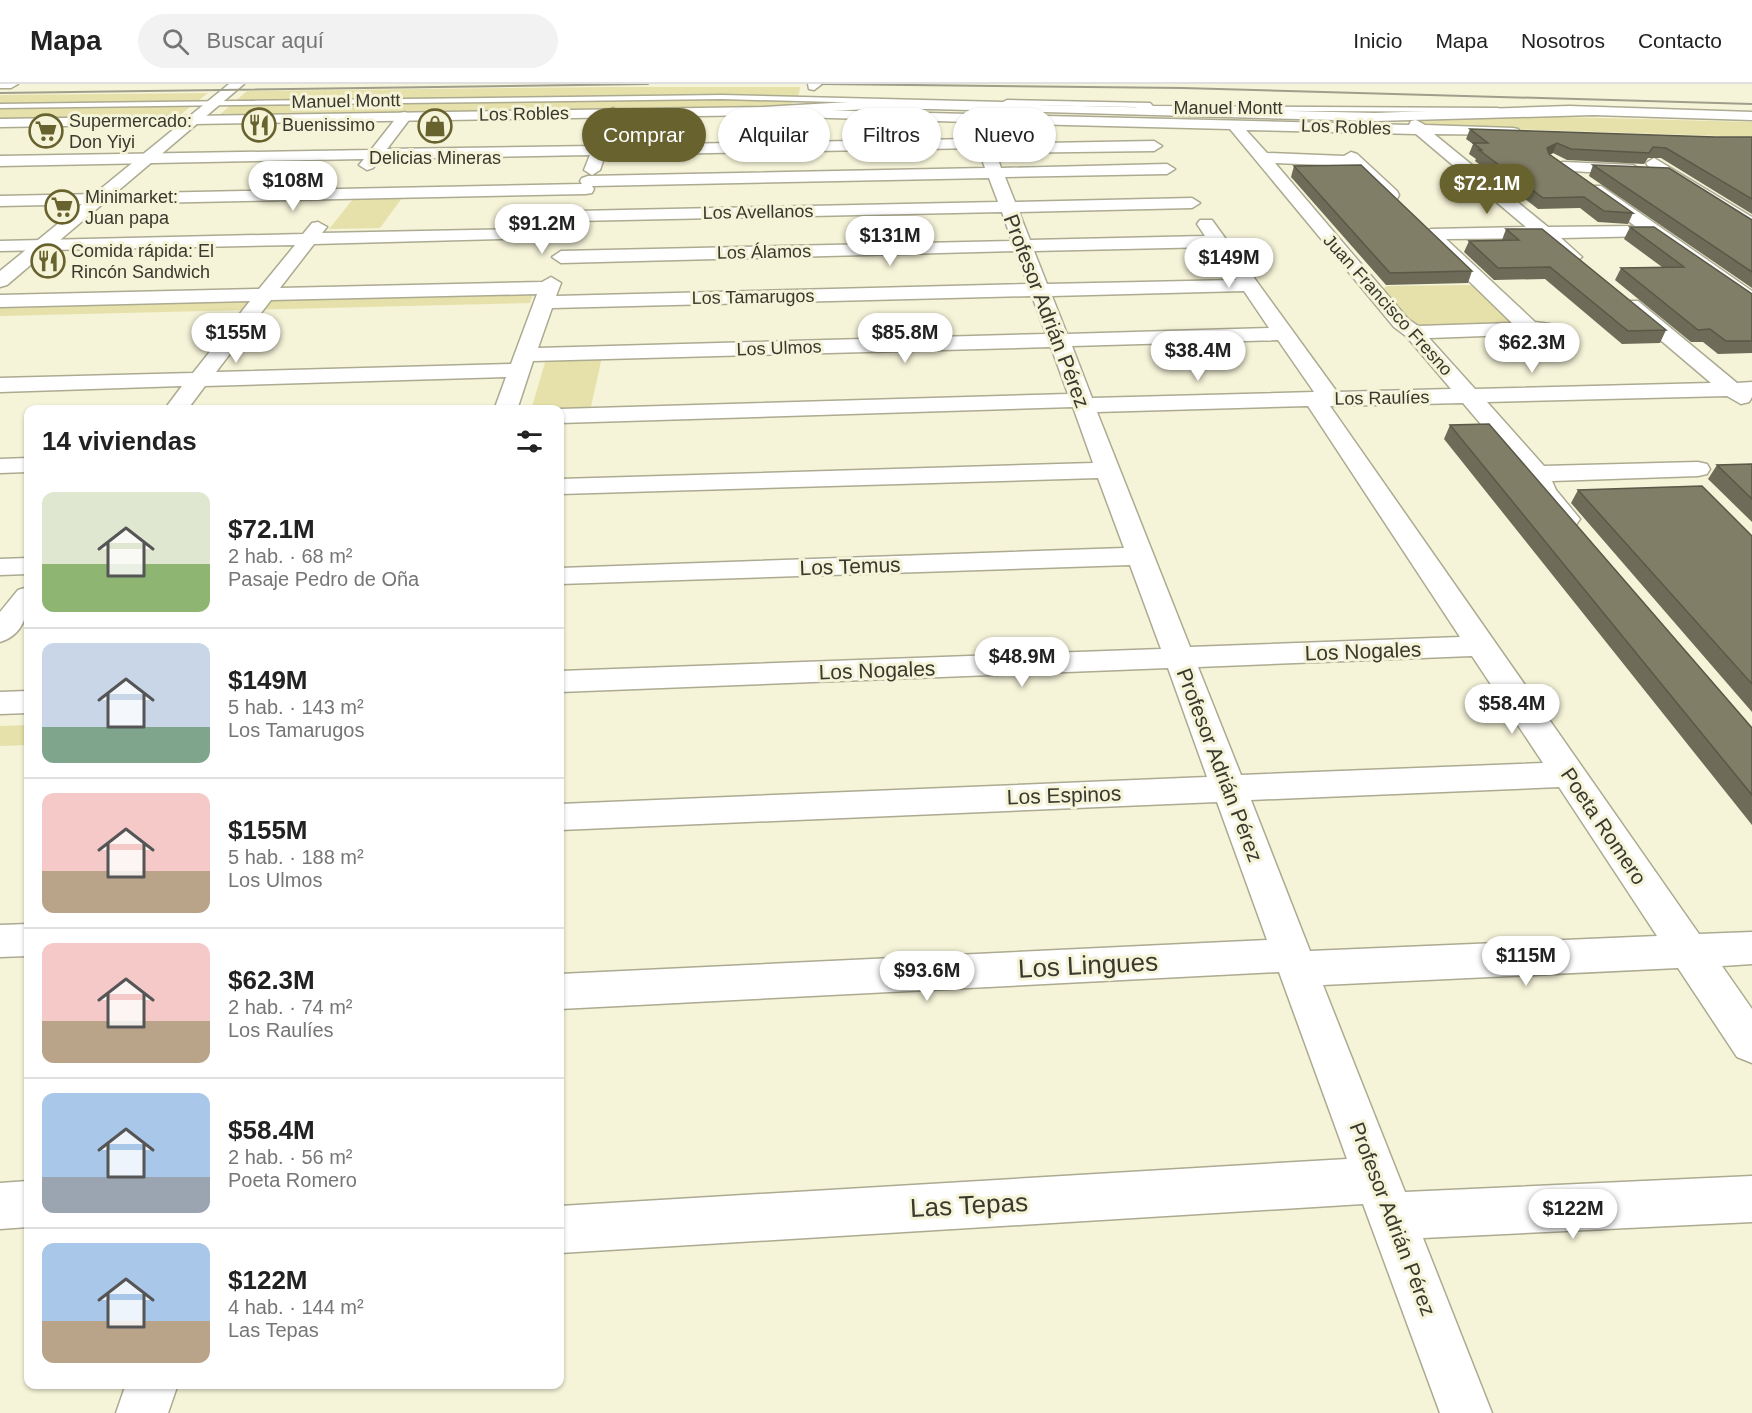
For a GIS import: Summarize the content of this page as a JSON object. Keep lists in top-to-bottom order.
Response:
{
  "streets": {
    "street": [
      "Manuel Montt",
      "Los Robles",
      "Los Avellanos",
      "Los Álamos",
      "Los Tamarugos",
      "Juan Francisco Fresno",
      "Profesor Adrián Pérez",
      "Los Ulmos",
      "Los Raulíes",
      "Los Temus",
      "Los Nogales",
      "Los Espinos",
      "Poeta Romero",
      "Los Lingues",
      "Las Tepas"
    ]
  },
  "crossings": [
    ["Manuel Montt", "Los Robles"],
    ["Los Robles", "Juan Francisco Fresno"],
    ["Los Robles", "Poeta Romero"],
    ["Los Avellanos", "Profesor Adrián Pérez"],
    ["Los Avellanos", "Poeta Romero"],
    ["Los Álamos", "Profesor Adrián Pérez"],
    ["Los Álamos", "Poeta Romero"],
    ["Los Tamarugos", "Profesor Adrián Pérez"],
    ["Los Tamarugos", "Poeta Romero"],
    ["Juan Francisco Fresno", "Los Raulíes"],
    ["Profesor Adrián Pérez", "Los Ulmos"],
    ["Profesor Adrián Pérez", "Los Raulíes"],
    ["Profesor Adrián Pérez", "Los Temus"],
    ["Profesor Adrián Pérez", "Los Nogales"],
    ["Profesor Adrián Pérez", "Los Espinos"],
    ["Profesor Adrián Pérez", "Los Lingues"],
    ["Profesor Adrián Pérez", "Las Tepas"],
    ["Los Ulmos", "Poeta Romero"],
    ["Los Raulíes", "Poeta Romero"],
    ["Los Nogales", "Poeta Romero"],
    ["Los Espinos", "Poeta Romero"],
    ["Poeta Romero", "Los Lingues"]
  ],
  "places": {
    "restaurant": ["Buenissimo", "Comida rápida: El Rincón Sandwich"],
    "shop": ["Delicias Mineras"],
    "supermarket": ["Supermercado: Don Yiyi", "Minimarket: Juan papa"]
  },
  "page": {
    "header": "Mapa",
    "search": "Buscar aquí",
    "nav": [
      "Inicio",
      "Mapa",
      "Nosotros",
      "Contacto"
    ],
    "chip": [
      "Comprar",
      "Alquilar",
      "Filtros",
      "Nuevo"
    ],
    "price": [
      "$108M",
      "$72.1M",
      "$91.2M",
      "$131M",
      "$149M",
      "$155M",
      "$85.8M",
      "$62.3M",
      "$38.4M",
      "$48.9M",
      "$58.4M",
      "$115M",
      "$93.6M",
      "$122M"
    ],
    "heading": "14 viviendas",
    "list": [
      {
        "name": "$72.1M",
        "note": "2 hab. · 68 m² · Pasaje Pedro de Oña"
      },
      {
        "name": "$149M",
        "note": "5 hab. · 143 m² · Los Tamarugos"
      },
      {
        "name": "$155M",
        "note": "5 hab. · 188 m² · Los Ulmos"
      },
      {
        "name": "$62.3M",
        "note": "2 hab. · 74 m² · Los Raulíes"
      },
      {
        "name": "$58.4M",
        "note": "2 hab. · 56 m² · Poeta Romero"
      },
      {
        "name": "$122M",
        "note": "4 hab. · 144 m² · Las Tepas"
      }
    ]
  }
}
